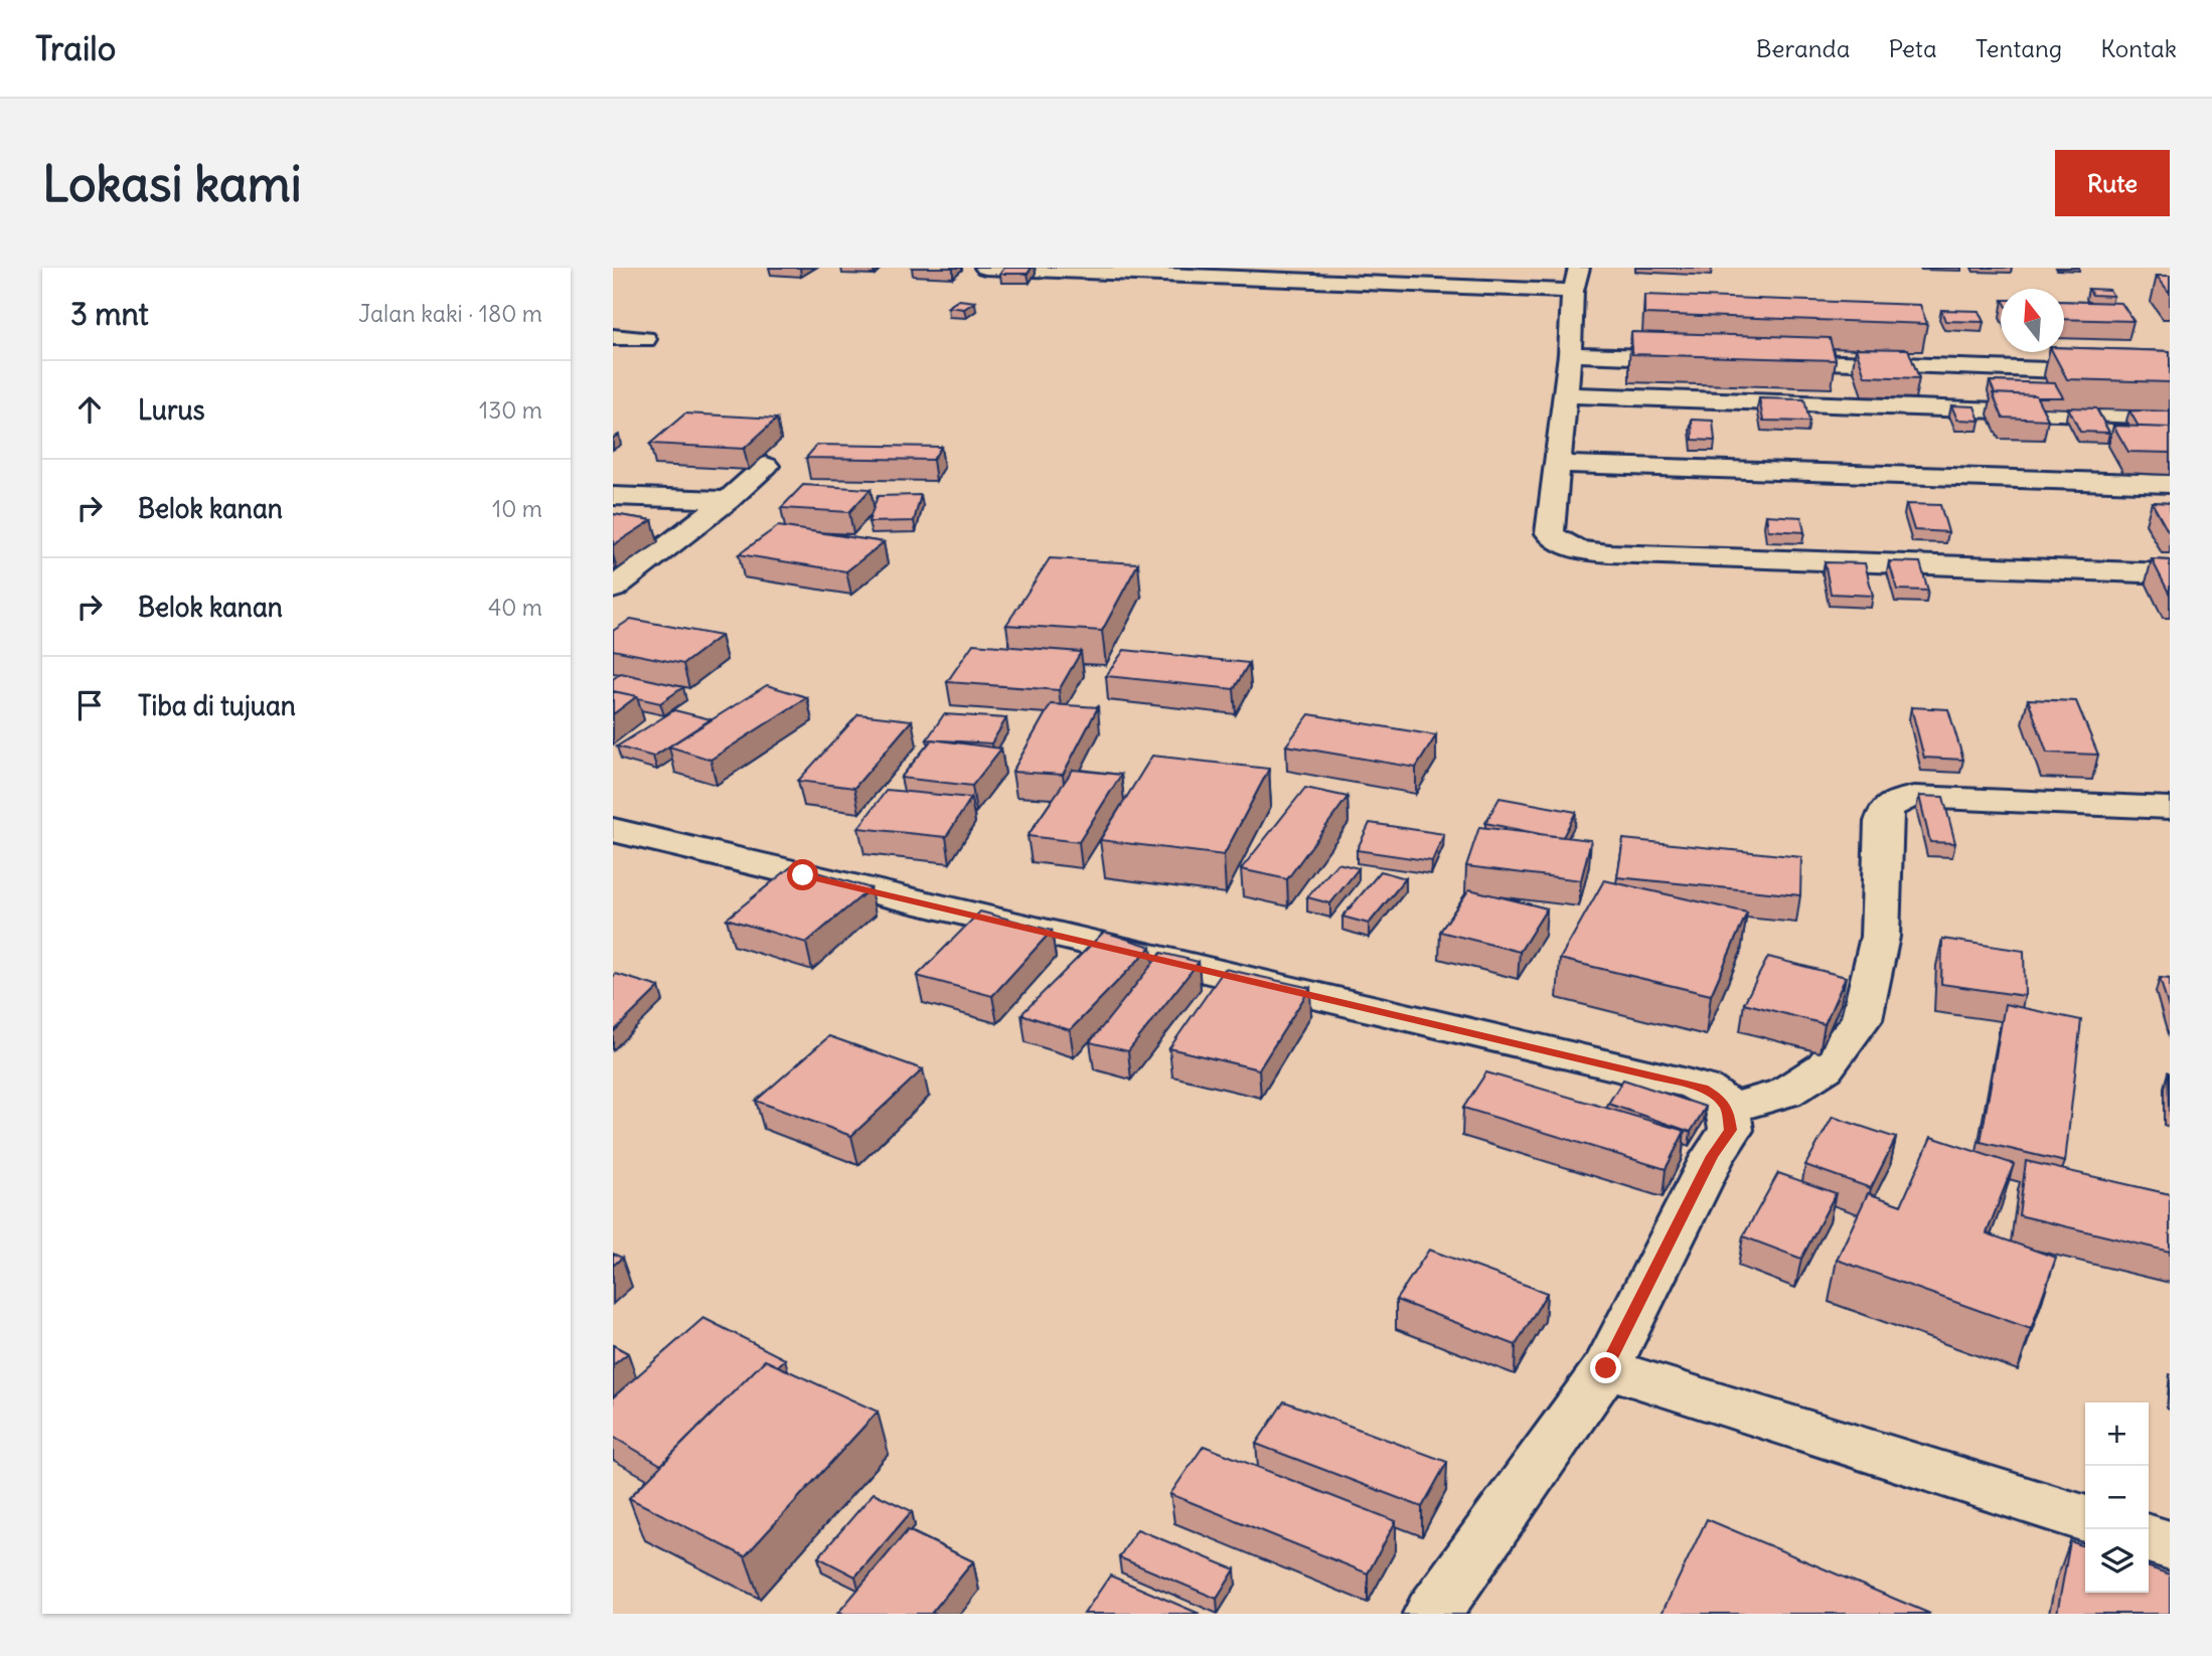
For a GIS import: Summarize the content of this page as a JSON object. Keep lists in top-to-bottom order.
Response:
{
  "north": "top",
  "page": {
    "header": "Trailo",
    "nav": [
      "Beranda",
      "Peta",
      "Tentang",
      "Kontak"
    ],
    "buttons": "Rute",
    "title": "Lokasi kami",
    "heading": ["3 mnt", "Jalan kaki · 180 m"],
    "list": [
      ["Lurus", "130 m"],
      ["Belok kanan", "10 m"],
      ["Belok kanan", "40 m"],
      "Tiba di tujuan"
    ],
    "map_buttons": ["+", "−"]
  }
}
